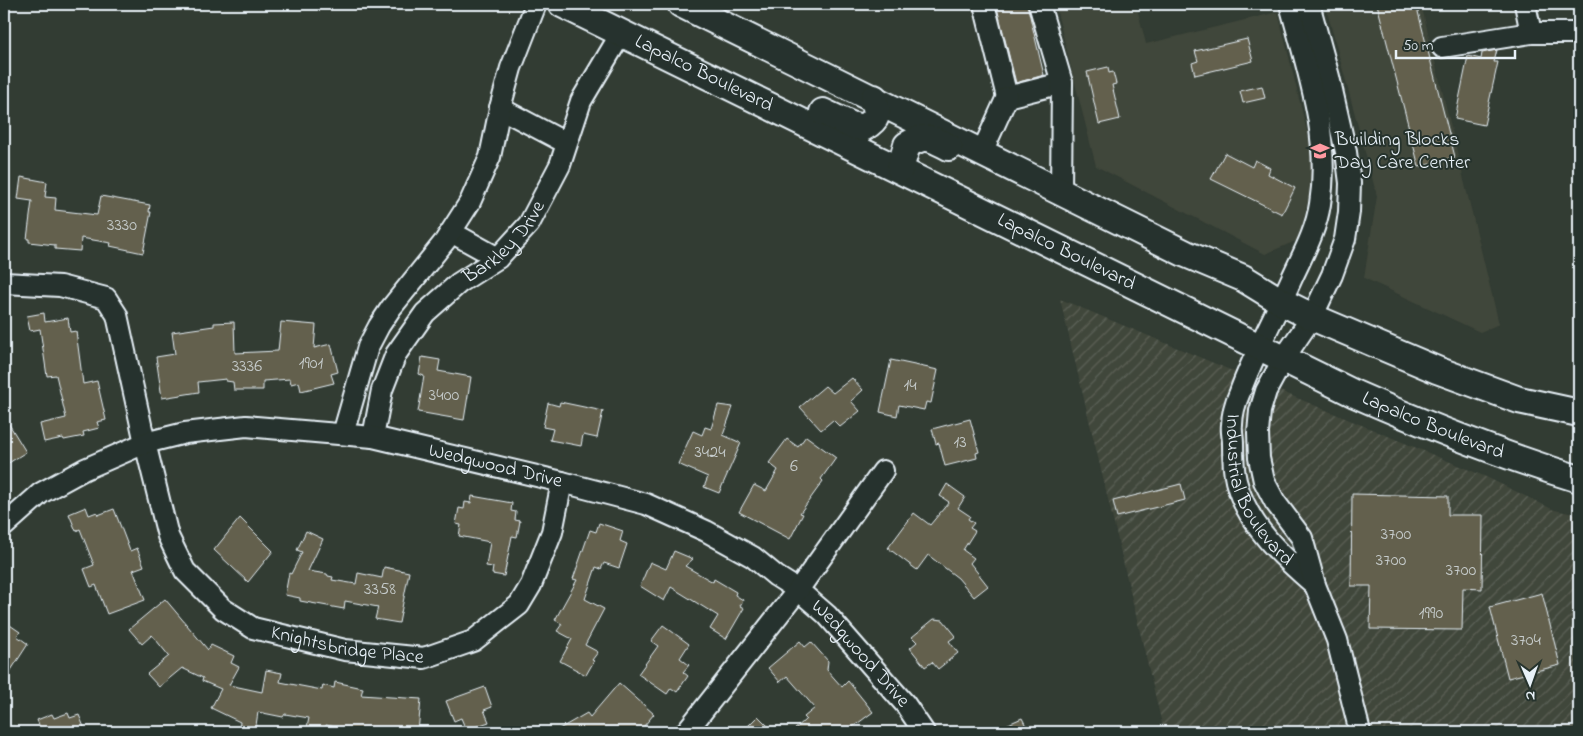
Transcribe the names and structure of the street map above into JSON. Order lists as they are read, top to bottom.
{
  "streets": {
    "main road": ["Lapalco Boulevard"],
    "street": [
      "Barkley Drive",
      "Wedgwood Drive",
      "Industrial Boulevard",
      "Knightsbridge Place"
    ]
  },
  "crossings": [
    ["Lapalco Boulevard", "Barkley Drive"],
    ["Lapalco Boulevard", "Industrial Boulevard"],
    ["Barkley Drive", "Wedgwood Drive"],
    ["Wedgwood Drive", "Knightsbridge Place"]
  ],
  "places": {
    "school or university": ["Building Blocks Day Care Center"]
  },
  "house_numbers": [
    "3330",
    "1901",
    "3336",
    "14",
    "3400",
    "13",
    "3424",
    "6",
    "3700",
    "3700",
    "3700",
    "3358",
    "1990",
    "3704"
  ],
  "scale_bar": "50 m",
  "north": "bottom"
}
